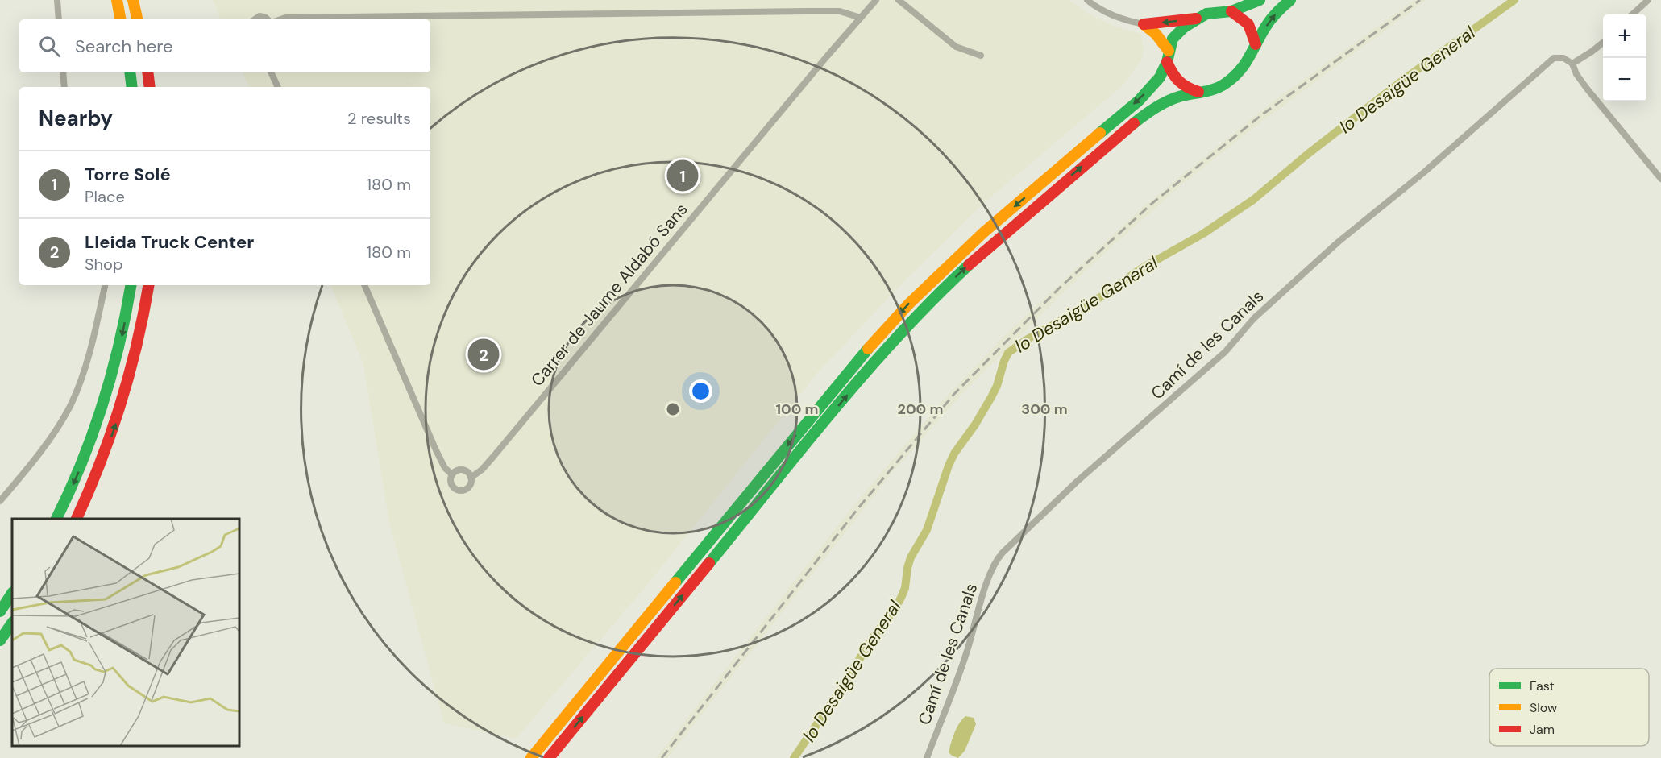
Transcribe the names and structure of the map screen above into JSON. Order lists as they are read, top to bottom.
{
  "streets": {
    "street": ["Carrer de Jaume Aldabó Sans", "Camí de les Canals"]
  },
  "water": ["lo Desaigüe General"],
  "legend": ["Fast", "Slow", "Jam"],
  "page": {
    "map_buttons": ["+", "−"],
    "search": "Search here",
    "heading": ["Nearby", "2 results"],
    "list": [
      {
        "mark": "1",
        "name": "Torre Solé",
        "note": "Place",
        "value": "180 m"
      },
      {
        "mark": "2",
        "name": "Lleida Truck Center",
        "note": "Shop",
        "value": "180 m"
      }
    ],
    "pins": ["1", "2"]
  },
  "rings": ["100 m", "200 m", "300 m"]
}
